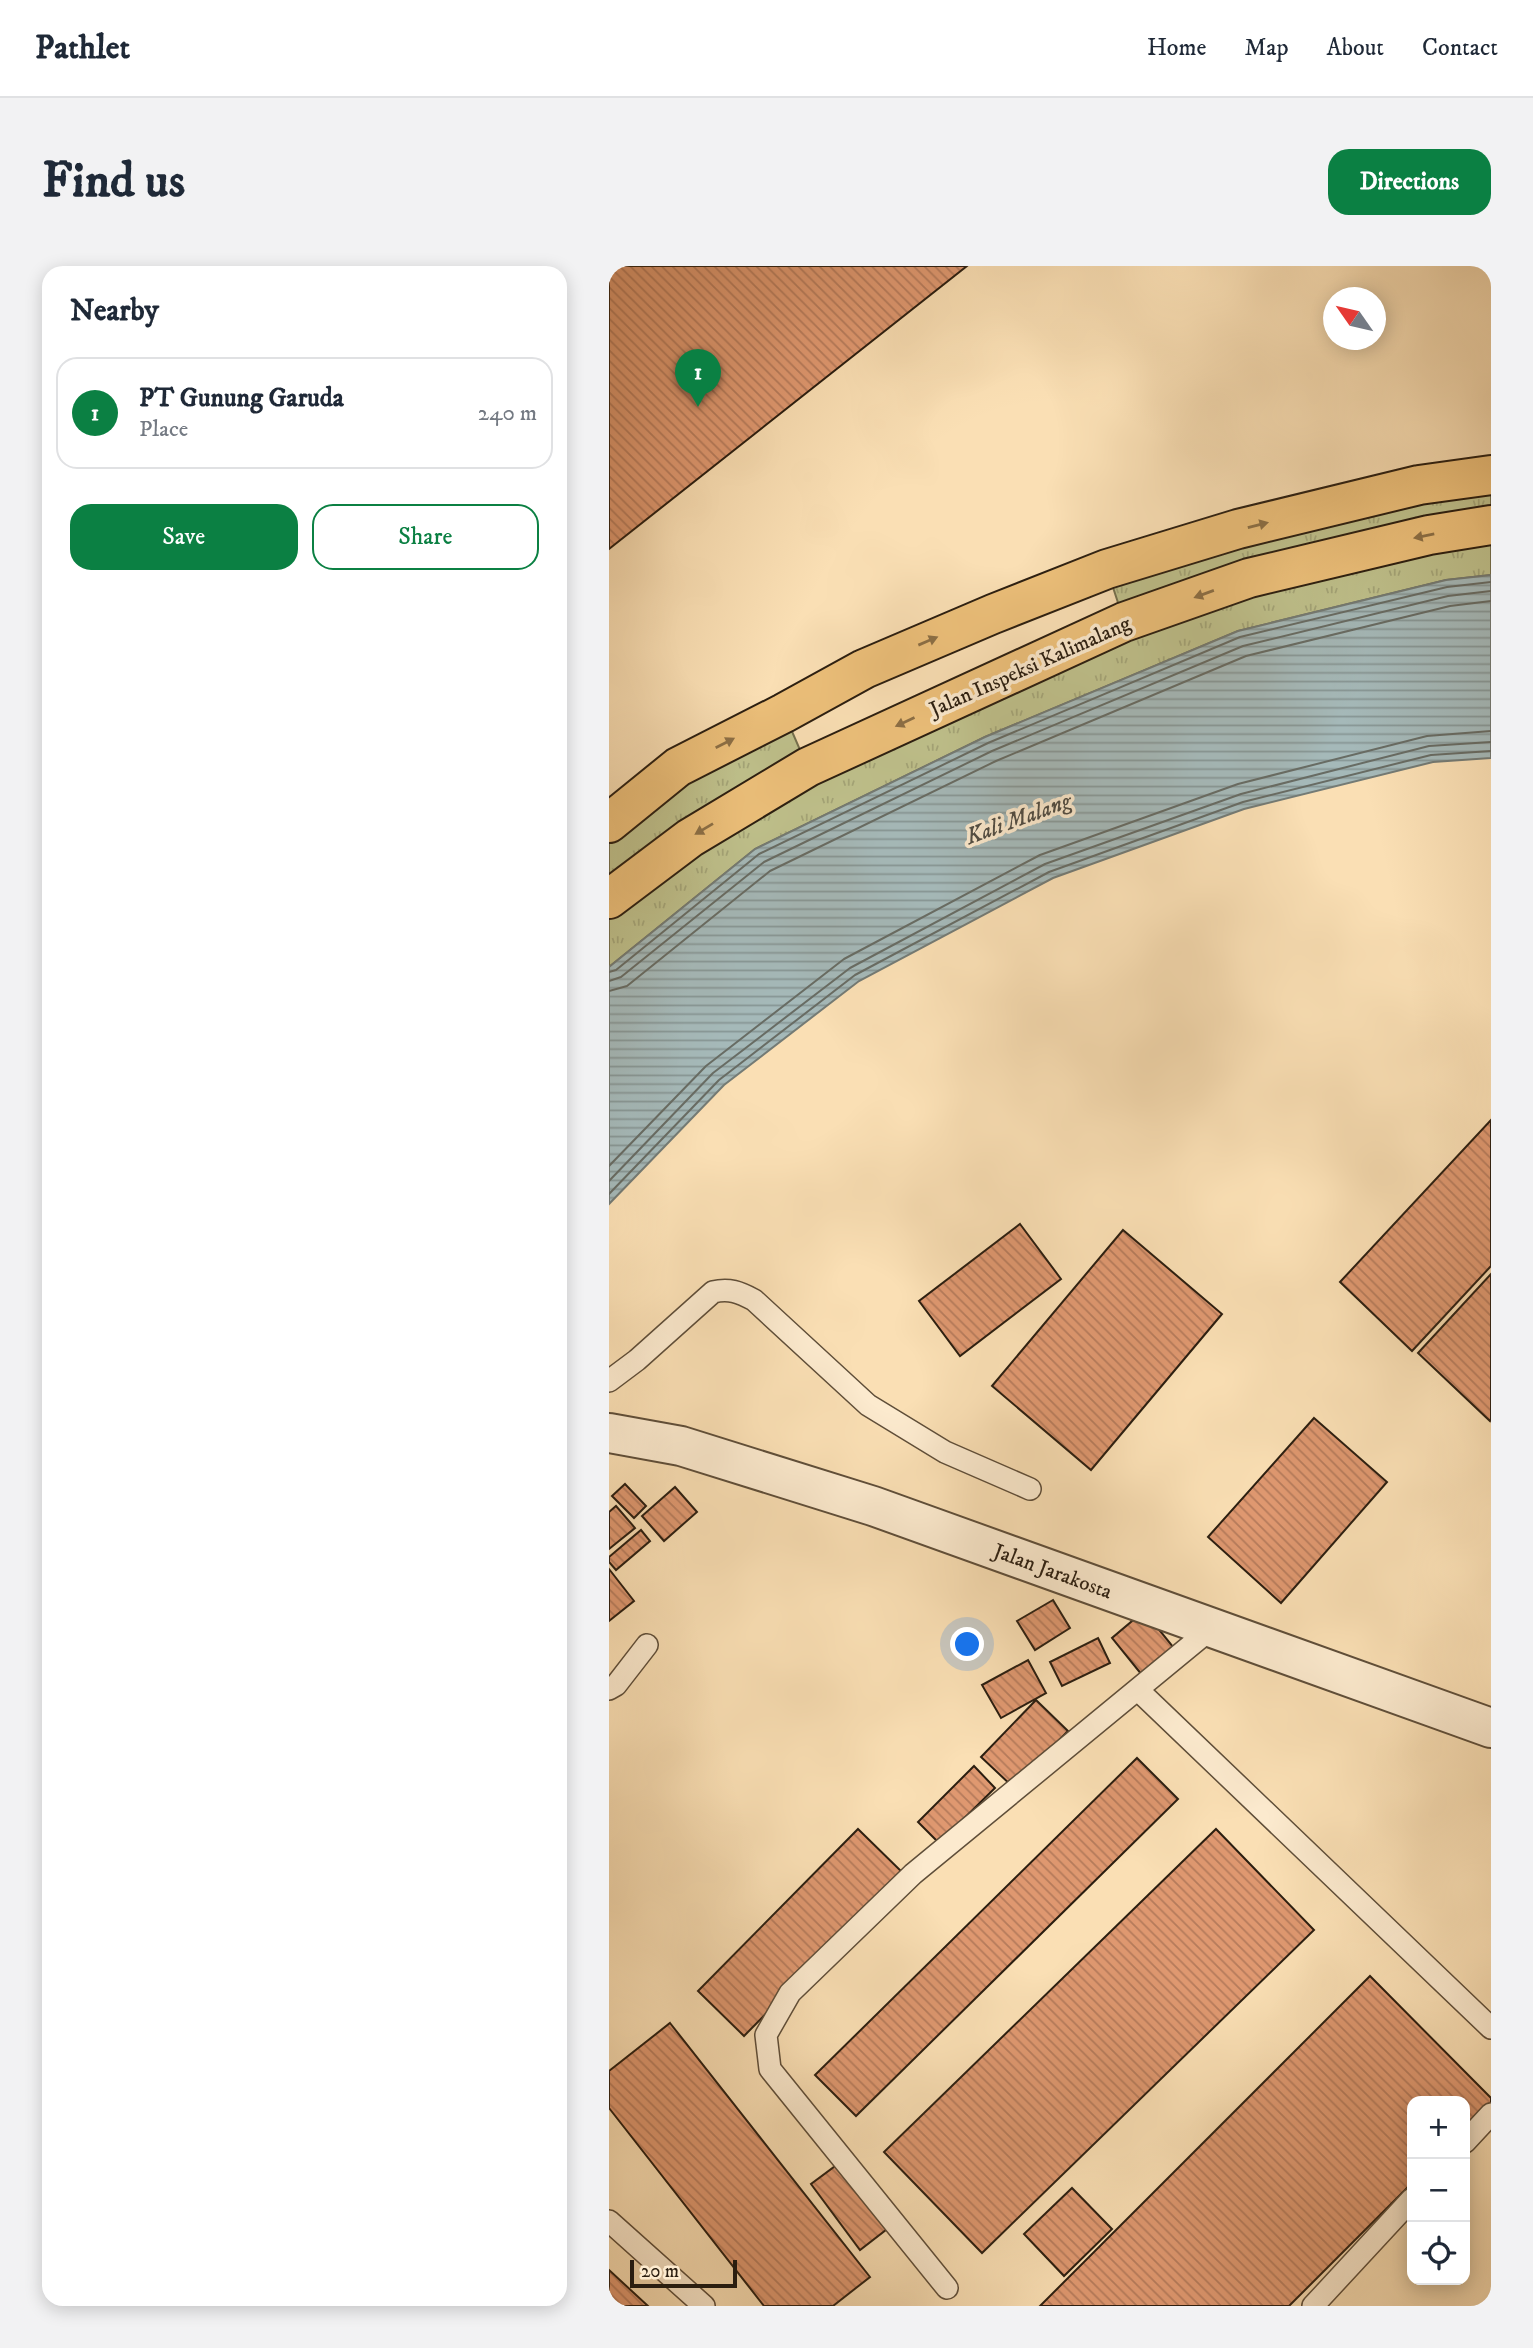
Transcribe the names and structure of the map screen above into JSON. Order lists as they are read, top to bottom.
{
  "streets": {
    "main road": ["Jalan Inspeksi Kalimalang"],
    "street": ["Jalan Jarakosta"]
  },
  "water": ["Kali Malang"],
  "scale_bar": "20 m",
  "north": "top left",
  "page": {
    "header": "Pathlet",
    "nav": [
      "Home",
      "Map",
      "About",
      "Contact"
    ],
    "buttons": [
      "Directions",
      ["Save", "Share"]
    ],
    "title": "Find us",
    "heading": "Nearby",
    "pins": "1",
    "list": [
      {
        "mark": "1",
        "name": "PT Gunung Garuda",
        "note": "Place",
        "value": "240 m"
      }
    ],
    "map_buttons": ["+", "−"],
    "scale": "20 m"
  }
}
